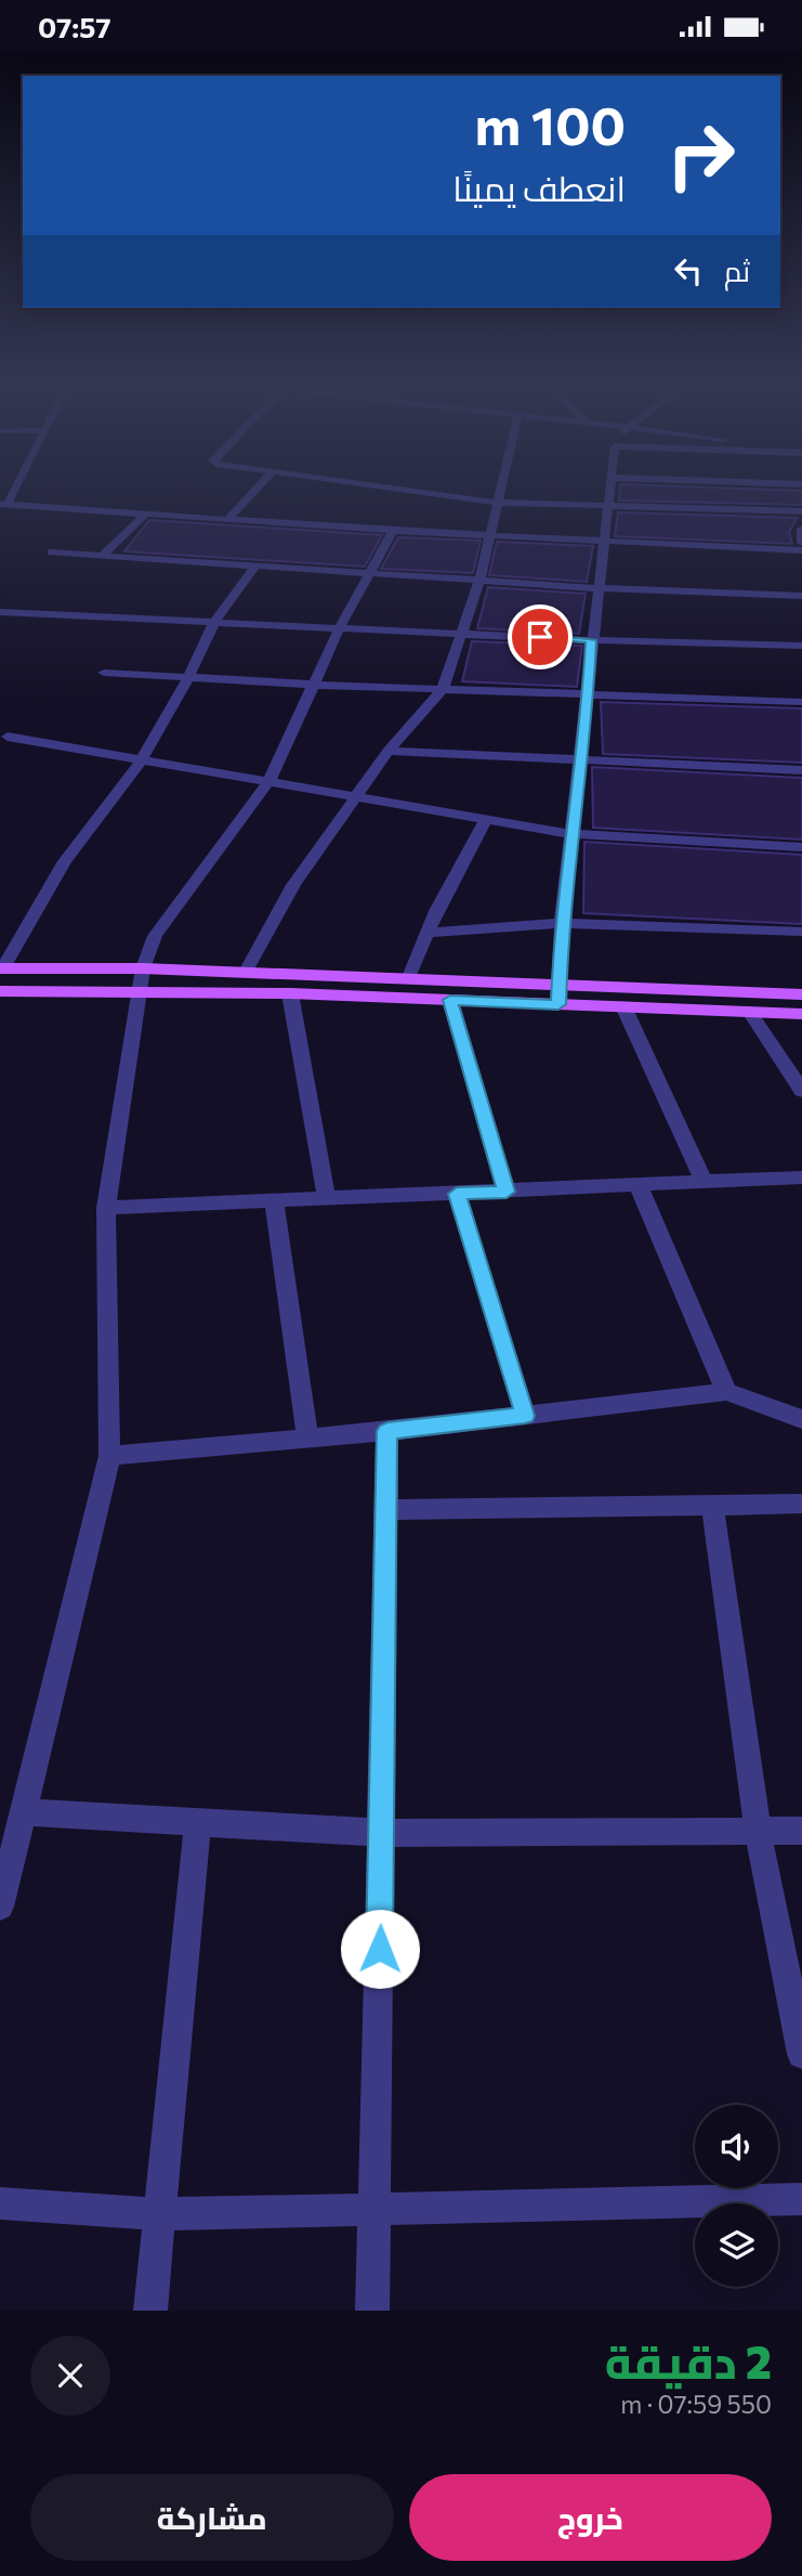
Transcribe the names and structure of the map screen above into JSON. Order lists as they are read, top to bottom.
{
  "page": {
    "status": "07:57",
    "turn": ["100 m", "انعطف يمينًا"],
    "then": "ثم",
    "heading": ["2 دقيقة", "550 m · 07:59"],
    "buttons": ["خروج", "مشاركة"]
  }
}
